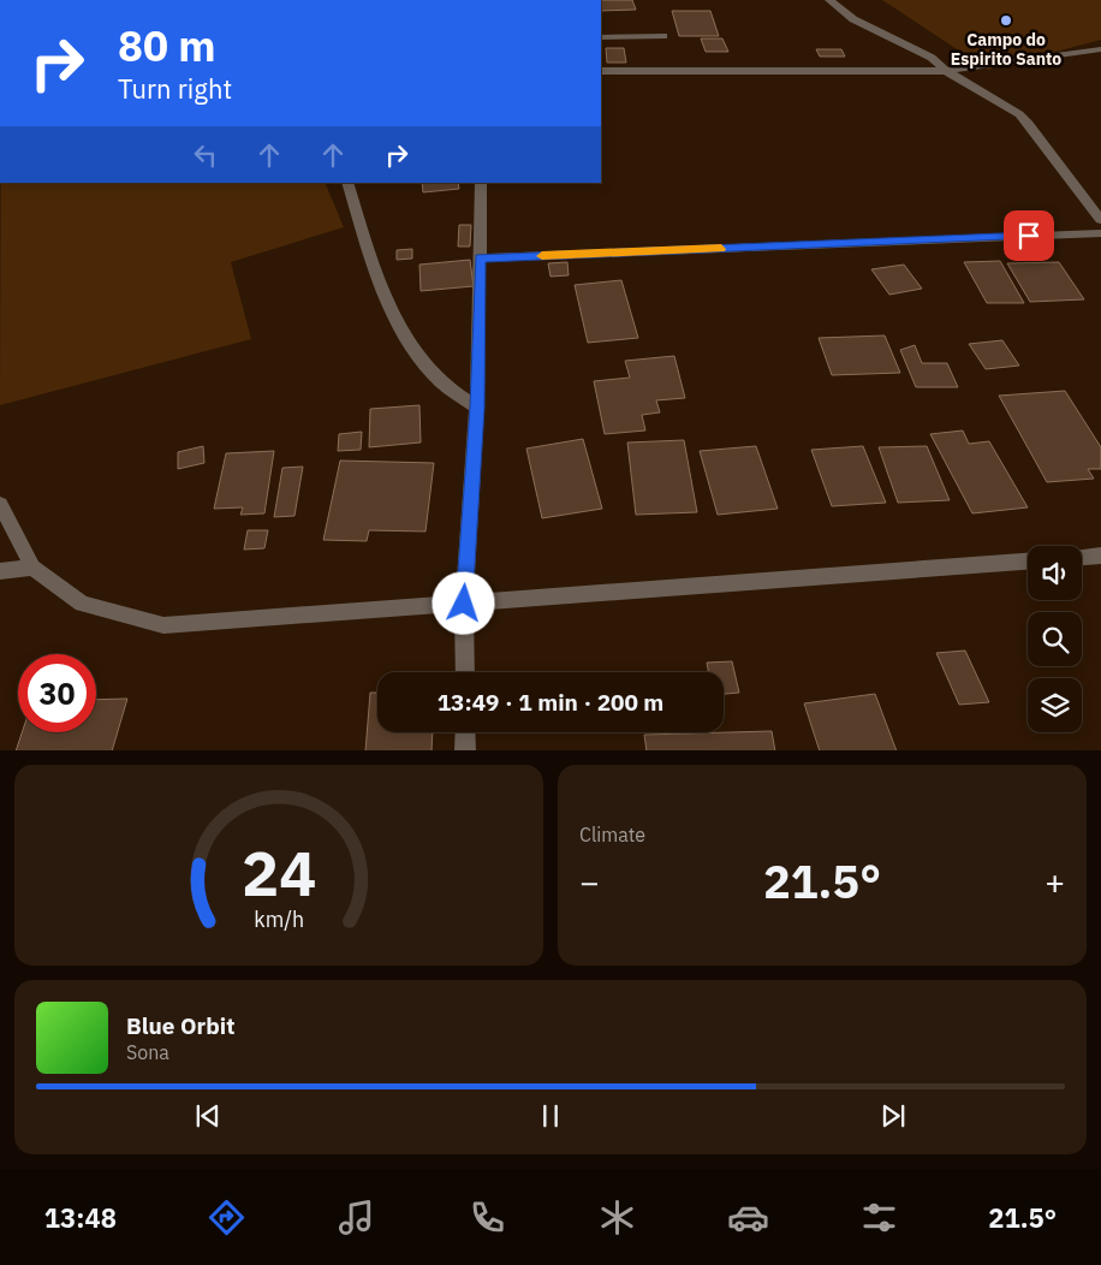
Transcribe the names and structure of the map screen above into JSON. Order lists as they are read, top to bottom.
{
  "places": ["Campo do Espirito Santo"],
  "page": {
    "turn": ["80 m", "Turn right"],
    "limit": "30",
    "trip": "13:49 · 1 min · 200 m",
    "tile": "Climate",
    "heat": ["−", "21.5°", "+"],
    "song": ["Blue Orbit", "Sona"],
    "tabs": ["13:48", "21.5°"],
    "gauge": ["24", "km/h"]
  }
}
